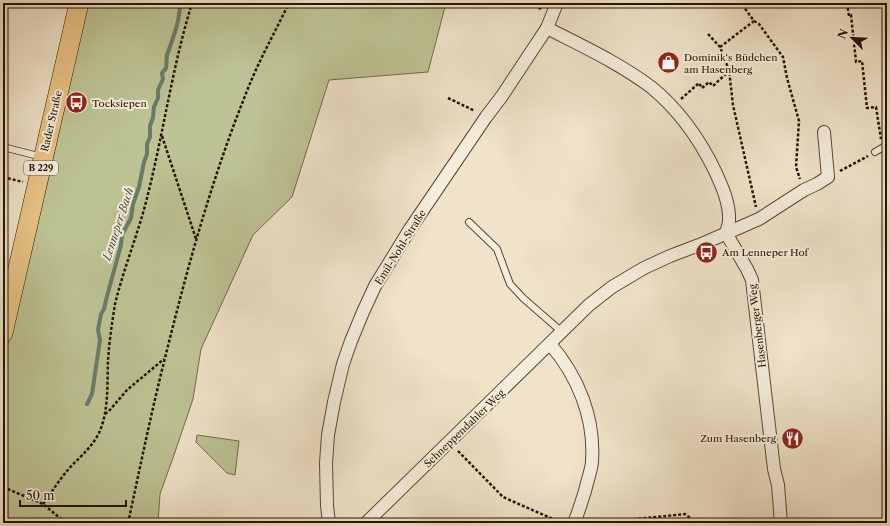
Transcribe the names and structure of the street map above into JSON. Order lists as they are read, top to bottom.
{
  "streets": {
    "main road": ["Rader Straße", "B 229"],
    "street": ["Emil-Nohl-Straße", "Hasenberger Weg", "Schneppendahler Weg"]
  },
  "crossings": [
    ["Hasenberger Weg", "Schneppendahler Weg"]
  ],
  "water": ["Lenneper Bach"],
  "places": {
    "shop": ["Dominik‘s Büdchen am Hasenberg"],
    "bus stop": ["Tocksiepen", "Am Lenneper Hof"],
    "restaurant": ["Zum Hasenberg"]
  },
  "scale_bar": "50 m",
  "north": "top left"
}
